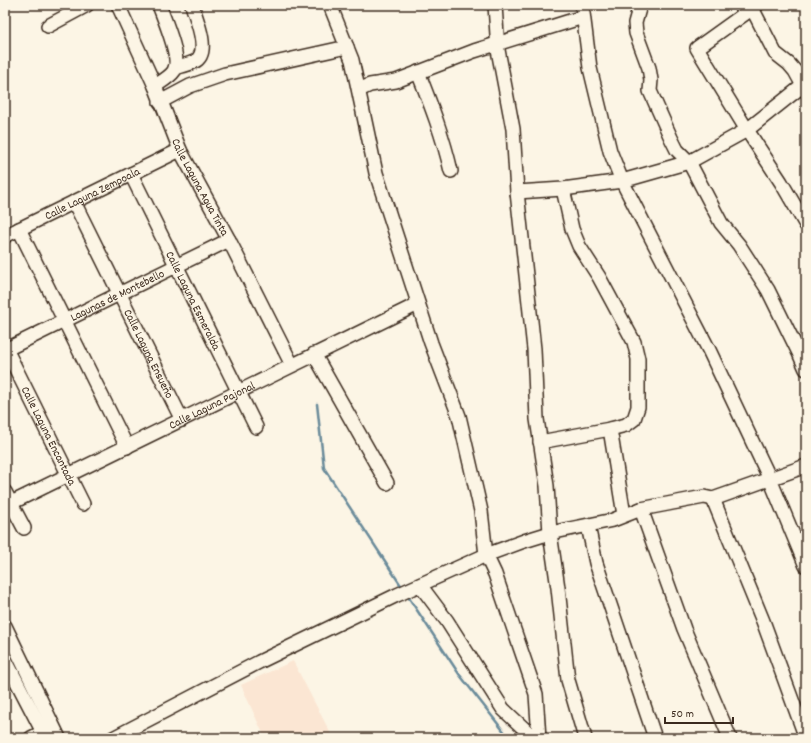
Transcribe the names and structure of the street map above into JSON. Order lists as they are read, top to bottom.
{
  "streets": {
    "street": [
      "Calle Laguna Agua Tinta",
      "Calle Laguna Zempoala",
      "Lagunas de Montebello",
      "Calle Laguna Esmeralda",
      "Calle Laguna Ensueño",
      "Calle Laguna Pajonal",
      "Calle Laguna Encantada"
    ]
  },
  "crossings": [
    ["Calle Laguna Agua Tinta", "Calle Laguna Zempoala"],
    ["Calle Laguna Agua Tinta", "Lagunas de Montebello"],
    ["Calle Laguna Agua Tinta", "Calle Laguna Pajonal"],
    ["Calle Laguna Zempoala", "Calle Laguna Esmeralda"],
    ["Calle Laguna Zempoala", "Calle Laguna Ensueño"],
    ["Lagunas de Montebello", "Calle Laguna Esmeralda"],
    ["Lagunas de Montebello", "Calle Laguna Ensueño"],
    ["Lagunas de Montebello", "Calle Laguna Encantada"],
    ["Calle Laguna Esmeralda", "Calle Laguna Pajonal"],
    ["Calle Laguna Ensueño", "Calle Laguna Pajonal"],
    ["Calle Laguna Pajonal", "Calle Laguna Encantada"]
  ],
  "scale_bar": "50 m"
}
